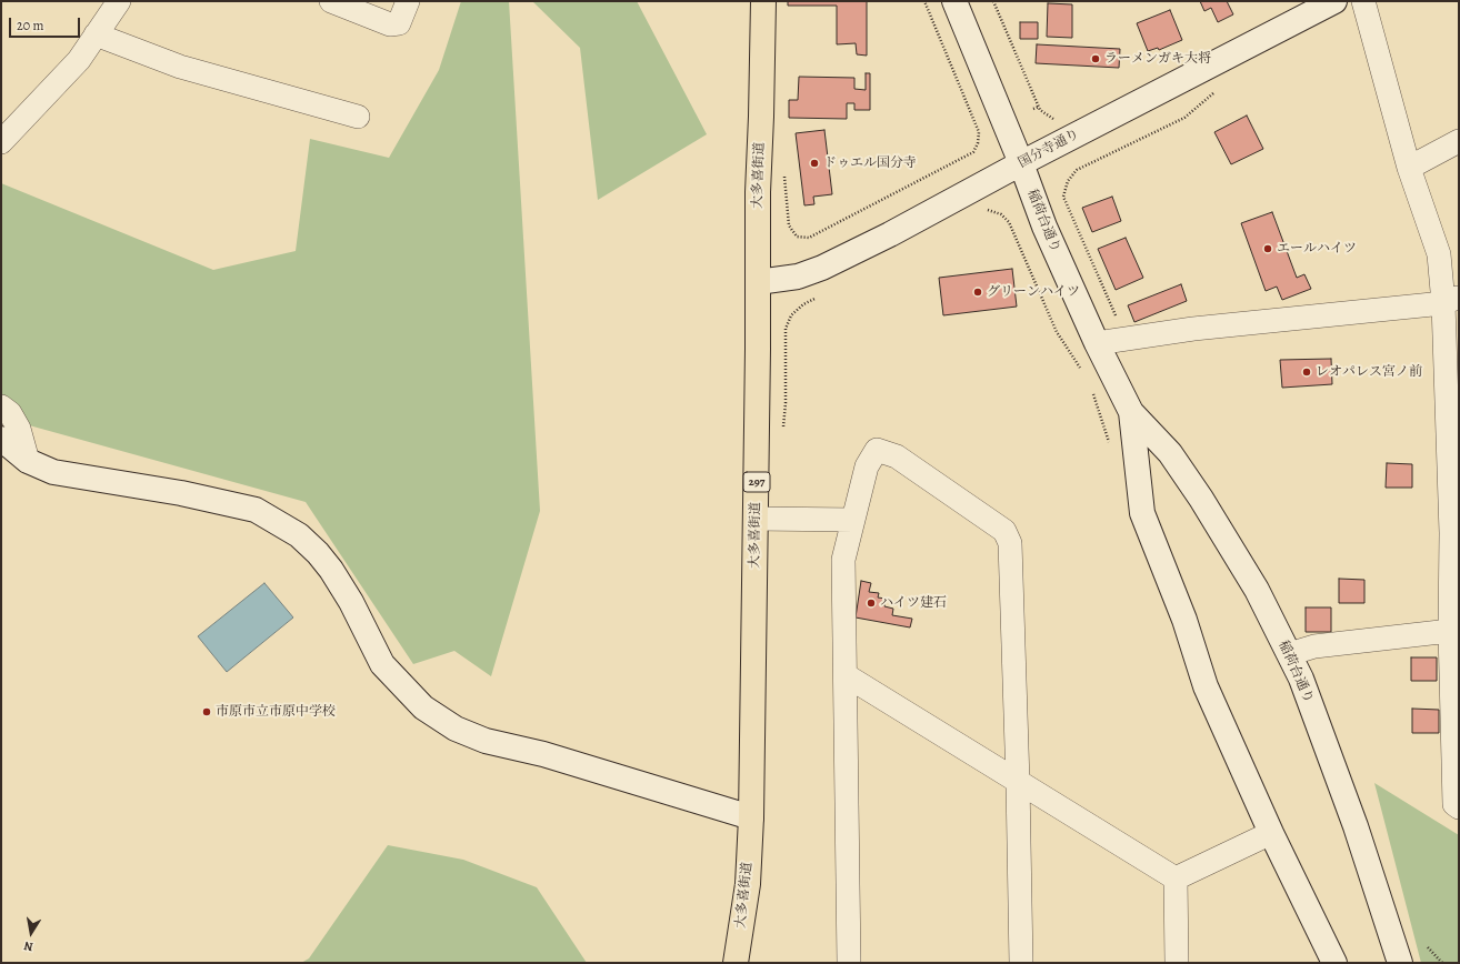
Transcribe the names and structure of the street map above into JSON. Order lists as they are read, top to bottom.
{
  "streets": {
    "highway": ["大多喜街道", "297"],
    "street": ["国分寺通り", "稲荷台通り"]
  },
  "crossings": [
    ["国分寺通り", "大多喜街道"],
    ["国分寺通り", "稲荷台通り"]
  ],
  "places": [
    "ラーメンガキ大将",
    "ドゥエル国分寺",
    "エールハイツ",
    "グリーンハイツ",
    "レオパレス宮ノ前",
    "ハイツ建石",
    "市原市立市原中学校"
  ],
  "scale_bar": "20 m",
  "north": "bottom"
}
